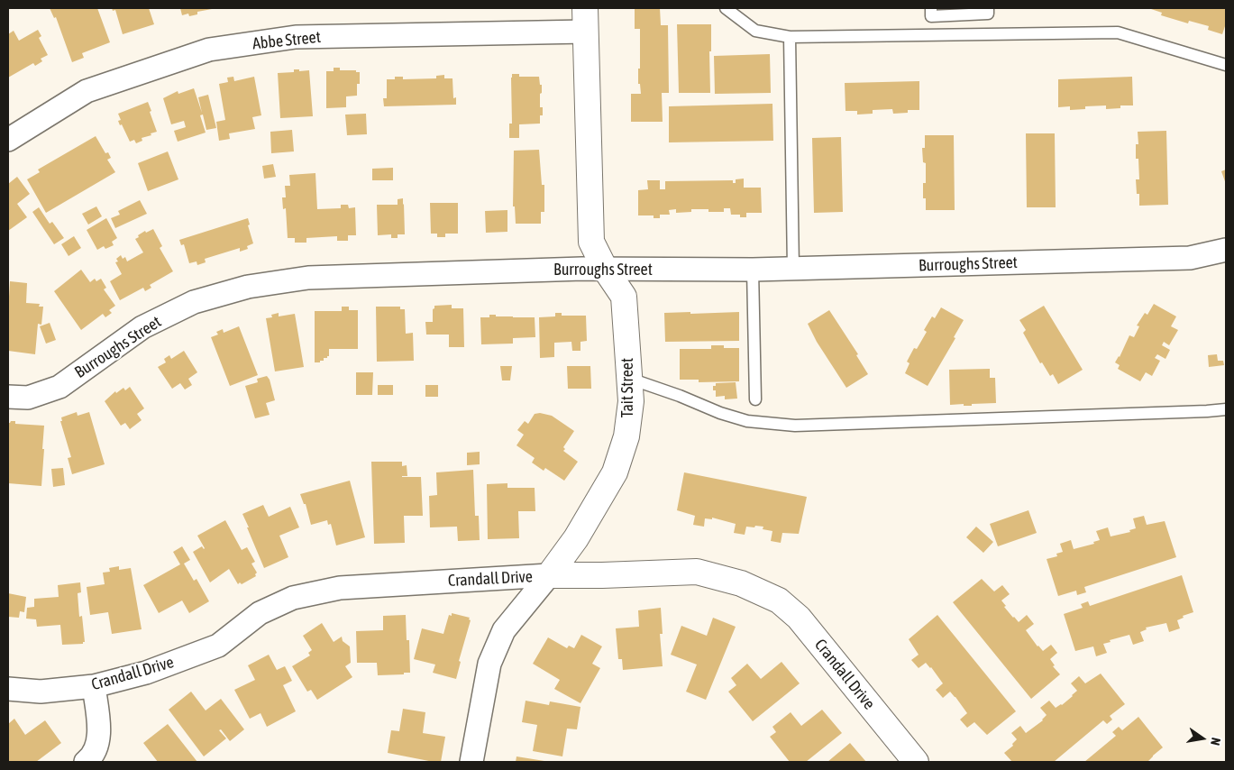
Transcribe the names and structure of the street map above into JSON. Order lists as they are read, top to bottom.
{
  "streets": {
    "street": [
      "Abbe Street",
      "Burroughs Street",
      "Tait Street",
      "Crandall Drive"
    ]
  },
  "crossings": [
    ["Abbe Street", "Tait Street"],
    ["Burroughs Street", "Tait Street"],
    ["Tait Street", "Crandall Drive"]
  ],
  "north": "right"
}
